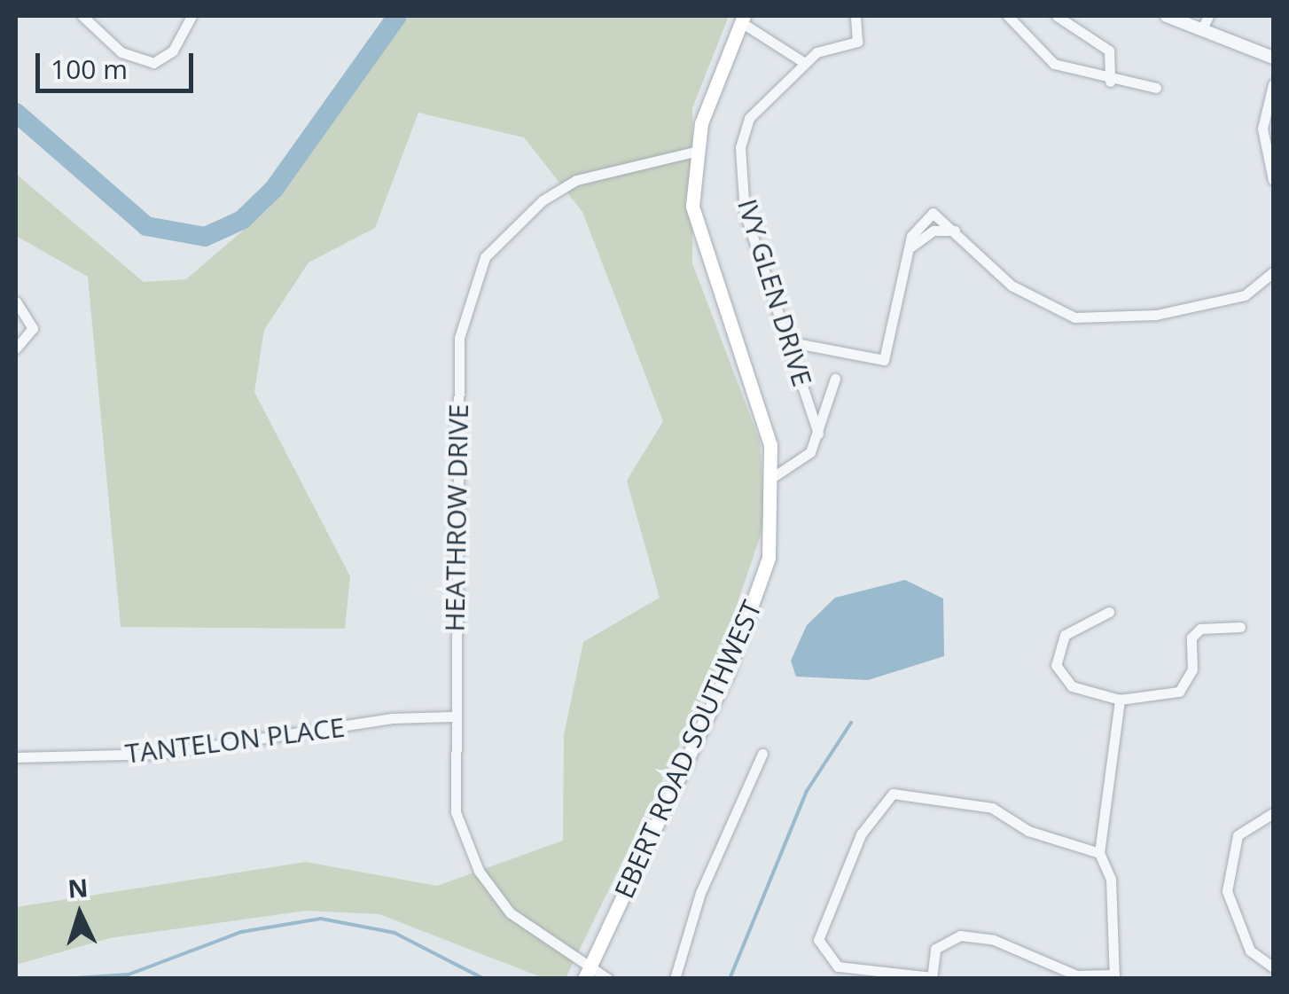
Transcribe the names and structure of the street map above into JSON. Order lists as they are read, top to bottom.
{
  "streets": {
    "main road": ["EBERT ROAD SOUTHWEST"],
    "street": ["IVY GLEN DRIVE", "HEATHROW DRIVE", "TANTELON PLACE"]
  },
  "crossings": [
    ["HEATHROW DRIVE", "TANTELON PLACE"],
    ["HEATHROW DRIVE", "EBERT ROAD SOUTHWEST"]
  ],
  "scale_bar": "100 m",
  "north": "top"
}
